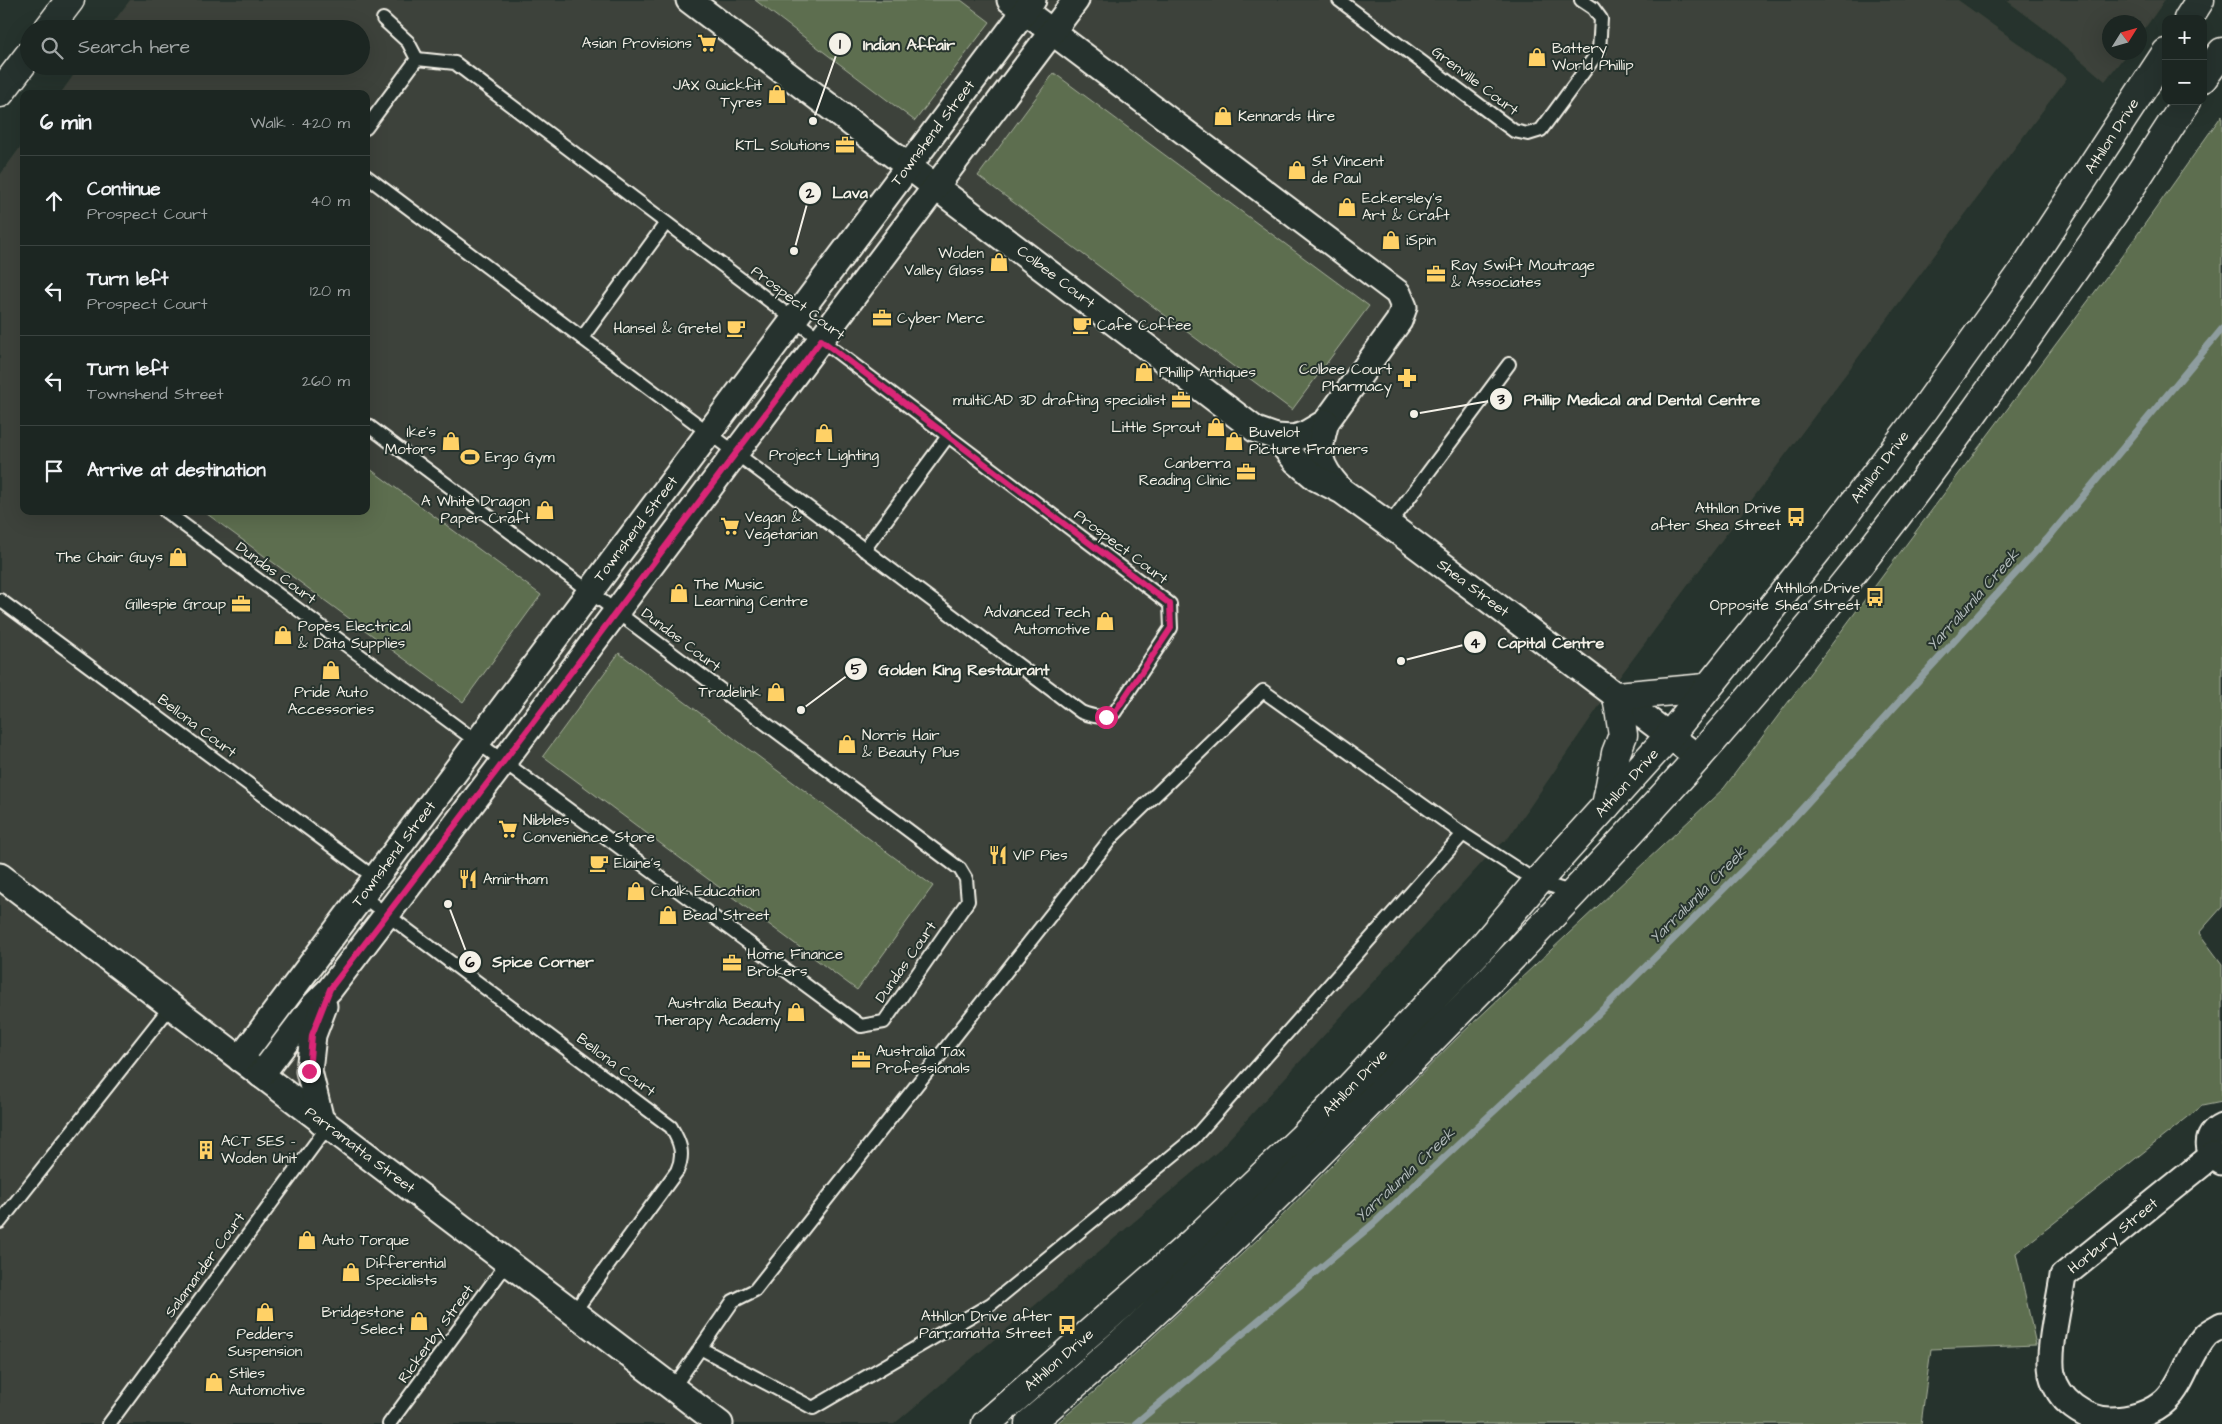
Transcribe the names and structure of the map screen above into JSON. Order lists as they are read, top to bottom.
{
  "streets": {
    "main road": ["Athllon Drive"],
    "street": [
      "Townshend Street",
      "Colbee Court",
      "Shea Street",
      "Parramatta Street",
      "Horbury Street"
    ],
    "lane": [
      "Grenville Court",
      "Prospect Court",
      "Dundas Court",
      "Bellona Court",
      "Salamander Court",
      "Rickerby Street"
    ]
  },
  "crossings": [
    ["Townshend Street", "Colbee Court"],
    ["Townshend Street", "Prospect Court"],
    ["Townshend Street", "Dundas Court"],
    ["Townshend Street", "Bellona Court"],
    ["Townshend Street", "Parramatta Street"],
    ["Townshend Street", "Salamander Court"],
    ["Athllon Drive", "Shea Street"],
    ["Colbee Court", "Shea Street"],
    ["Bellona Court", "Parramatta Street"],
    ["Parramatta Street", "Salamander Court"],
    ["Parramatta Street", "Rickerby Street"]
  ],
  "water": ["Yarralumla Creek"],
  "places": {
    "supermarket": ["Asian Provisions", "Vegan & Vegetarian", "Nibbles Convenience Store"],
    "shop": [
      "Battery World Phillip",
      "JAX Quickfit Tyres",
      "Kennards Hire",
      "St Vincent de Paul",
      "Eckersley’s Art & Craft",
      "iSpin",
      "Woden Valley Glass",
      "Phillip Antiques",
      "Little Sprout",
      "Project Lighting",
      "Ike’s Motors",
      "Buvelot Picture Framers",
      "A White Dragon Paper Craft",
      "The Chair Guys",
      "The Music Learning Centre",
      "Advanced Tech Automotive",
      "Popes Electrical & Data Supplies",
      "Pride Auto Accessories",
      "Tradelink",
      "Norris Hair & Beauty Plus",
      "Chalk Education",
      "Bead Street",
      "Australia Beauty Therapy Academy",
      "Auto Torque",
      "Differential Specialists",
      "Pedders Suspension",
      "Bridgestone Select",
      "Stiles Automotive"
    ],
    "other": [
      "Indian Affair",
      "Lava",
      "Phillip Medical and Dental Centre",
      "Capital Centre",
      "Golden King Restaurant",
      "Spice Corner"
    ],
    "office": [
      "KTL Solutions",
      "Ray Swift Moutrage & Associates",
      "Cyber Merc",
      "multiCAD 3D drafting specialist",
      "Canberra Reading Clinic",
      "Gillespie Group",
      "Home Finance Brokers",
      "Australia Tax Professionals"
    ],
    "cafe": ["Cafe Coffee", "Hansel & Gretel", "Elaine's"],
    "pharmacy": ["Colbee Court Pharmacy"],
    "sports": ["Ergo Gym"],
    "bus stop": ["Athllon Drive after Shea Street", "Athllon Drive Opposite Shea Street", "Athllon Drive after Parramatta Street"],
    "restaurant": ["VIP Pies", "Amirtham"],
    "building": ["ACT SES - Woden Unit"]
  },
  "north": "top right",
  "page": {
    "map_buttons": ["+", "−"],
    "search": "Search here",
    "heading": ["6 min", "Walk · 420 m"],
    "list": [
      ["Continue", "Prospect Court", "40 m"],
      ["Turn left", "Prospect Court", "120 m"],
      ["Turn left", "Townshend Street", "260 m"],
      "Arrive at destination"
    ]
  }
}
